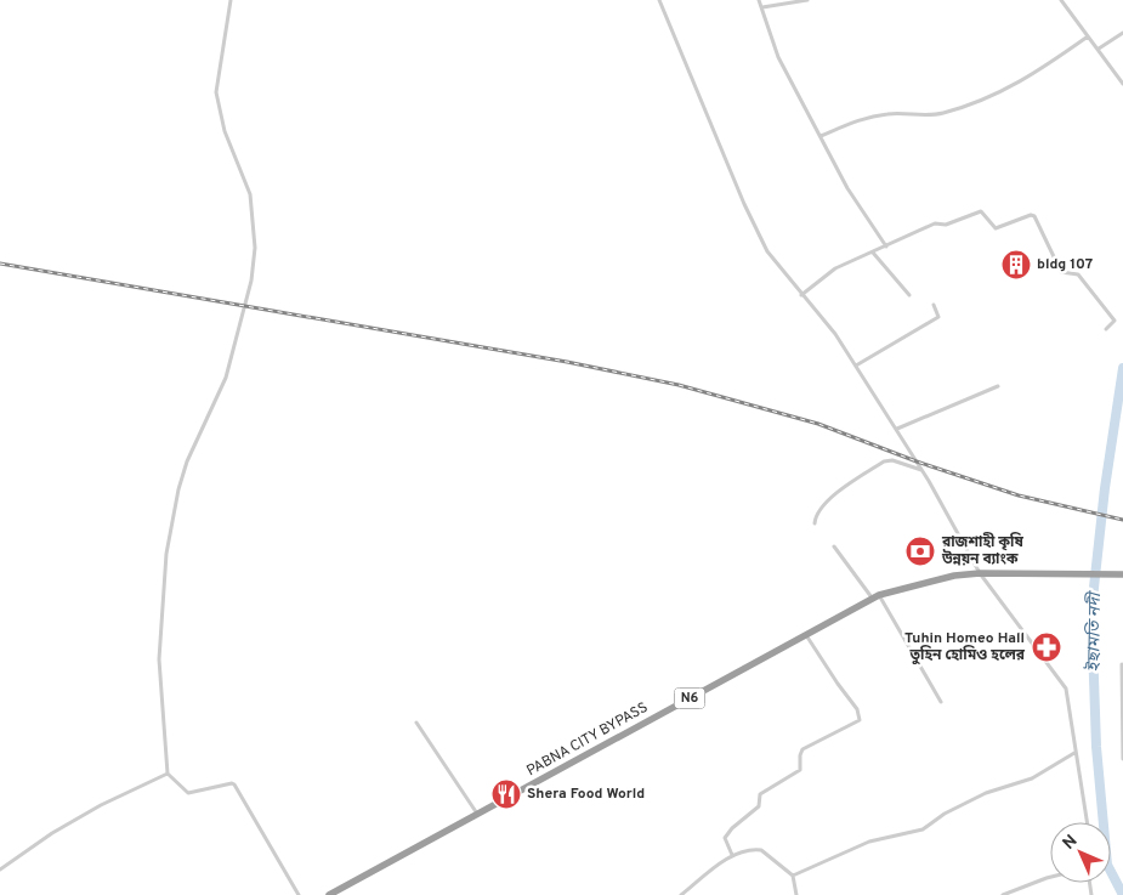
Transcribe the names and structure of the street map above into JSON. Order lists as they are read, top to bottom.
{
  "streets": {
    "highway": ["N6", "PABNA CITY BYPASS"]
  },
  "water": ["ইছামতি নদী"],
  "places": {
    "building": ["bldg 107"],
    "bank": ["রাজশাহী কৃষি উন্নয়ন ব্যাংক"],
    "pharmacy": ["Tuhin Homeo Hall তুহিন হোমিও হলের"],
    "restaurant": ["Shera Food World"]
  },
  "north": "top left"
}
